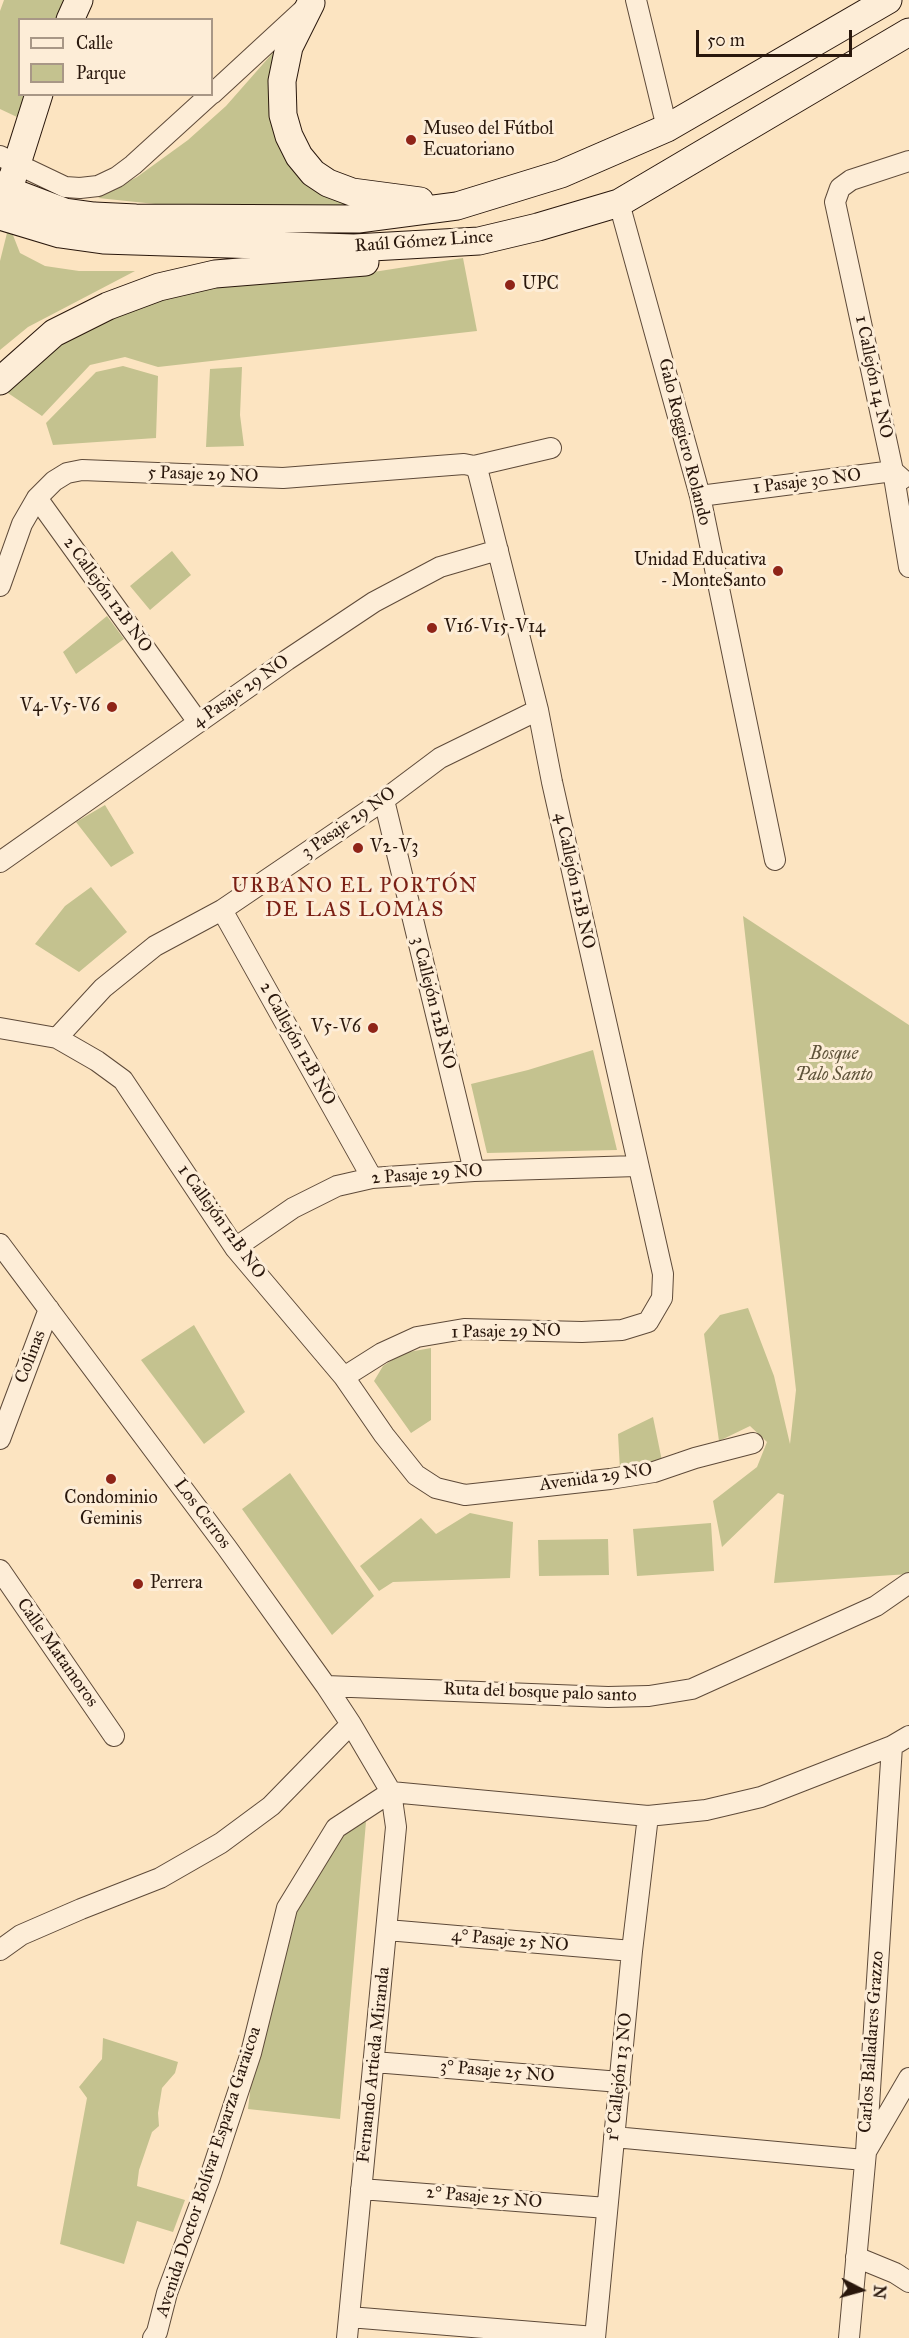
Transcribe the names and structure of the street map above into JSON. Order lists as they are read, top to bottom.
{
  "streets": {
    "main road": ["Raúl Gómez Lince"],
    "street": [
      "1 Callejón 14 NO",
      "Galo Roggiero Rolando",
      "5 Pasaje 29 NO",
      "1 Pasaje 30 NO",
      "2 Callejón 12B NO",
      "4 Pasaje 29 NO",
      "3 Pasaje 29 NO",
      "4 Callejón 12B NO",
      "3 Callejón 12B NO",
      "2 Pasaje 29 NO",
      "1 Callejón 12B NO",
      "1 Pasaje 29 NO",
      "Colinas",
      "Avenida 29 NO",
      "Los Cerros",
      "Calle Matamoros",
      "Ruta del bosque palo santo",
      "4° Pasaje 25 NO",
      "Carlos Balladares Grazzo",
      "Fernando Artieda Miranda",
      "3° Pasaje 25 NO",
      "1° Callejón 13 NO",
      "Avenida Doctor Bolívar Esparza Garaicoa",
      "2° Pasaje 25 NO"
    ]
  },
  "crossings": [
    ["Raúl Gómez Lince", "Galo Roggiero Rolando"],
    ["1 Callejón 14 NO", "1 Pasaje 30 NO"],
    ["Galo Roggiero Rolando", "1 Pasaje 30 NO"],
    ["5 Pasaje 29 NO", "2 Callejón 12B NO"],
    ["5 Pasaje 29 NO", "4 Callejón 12B NO"],
    ["2 Callejón 12B NO", "4 Pasaje 29 NO"],
    ["2 Callejón 12B NO", "3 Pasaje 29 NO"],
    ["2 Callejón 12B NO", "2 Pasaje 29 NO"],
    ["4 Pasaje 29 NO", "4 Callejón 12B NO"],
    ["3 Pasaje 29 NO", "4 Callejón 12B NO"],
    ["3 Pasaje 29 NO", "3 Callejón 12B NO"],
    ["3 Pasaje 29 NO", "1 Callejón 12B NO"],
    ["4 Callejón 12B NO", "2 Pasaje 29 NO"],
    ["4 Callejón 12B NO", "1 Pasaje 29 NO"],
    ["3 Callejón 12B NO", "2 Pasaje 29 NO"],
    ["2 Pasaje 29 NO", "1 Callejón 12B NO"],
    ["1 Callejón 12B NO", "1 Pasaje 29 NO"],
    ["1 Callejón 12B NO", "Avenida 29 NO"],
    ["Colinas", "Los Cerros"],
    ["Los Cerros", "Ruta del bosque palo santo"],
    ["Los Cerros", "Fernando Artieda Miranda"],
    ["Los Cerros", "Avenida Doctor Bolívar Esparza Garaicoa"],
    ["4° Pasaje 25 NO", "Fernando Artieda Miranda"],
    ["4° Pasaje 25 NO", "1° Callejón 13 NO"],
    ["Fernando Artieda Miranda", "3° Pasaje 25 NO"],
    ["Fernando Artieda Miranda", "Avenida Doctor Bolívar Esparza Garaicoa"],
    ["Fernando Artieda Miranda", "2° Pasaje 25 NO"],
    ["3° Pasaje 25 NO", "1° Callejón 13 NO"],
    ["1° Callejón 13 NO", "2° Pasaje 25 NO"]
  ],
  "districts": ["URBANO EL PORTÓN DE LAS LOMAS"],
  "parks": ["Bosque Palo Santo"],
  "places": [
    "Museo del Fútbol Ecuatoriano",
    "UPC",
    "Unidad Educativa - MonteSanto",
    "V16-V15-V14",
    "V4-V5-V6",
    "V2-V3",
    "V5-V6",
    "Condominio Geminis",
    "Perrera"
  ],
  "legend": ["Calle", "Parque"],
  "scale_bar": "50 m",
  "north": "right"
}
